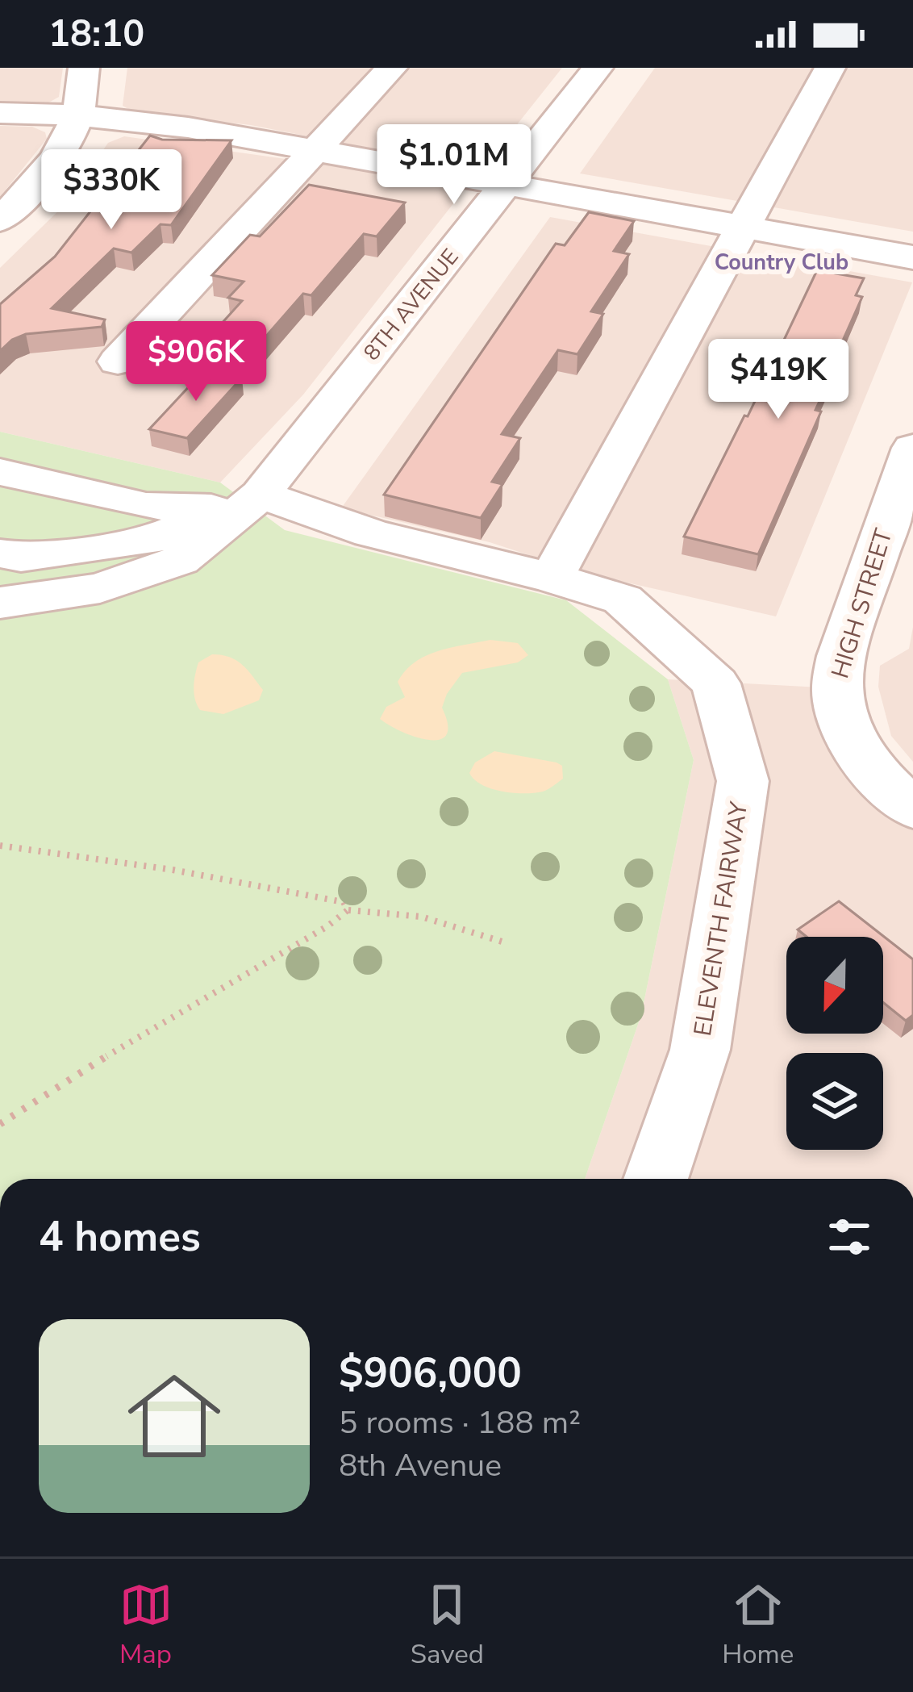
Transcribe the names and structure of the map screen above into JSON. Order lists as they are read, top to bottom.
{
  "streets": {
    "street": ["8TH AVENUE", "HIGH STREET", "ELEVENTH FAIRWAY"]
  },
  "crossings": [
    ["8TH AVENUE", "ELEVENTH FAIRWAY"]
  ],
  "districts": ["Country Club"],
  "north": "bottom",
  "page": {
    "status": "18:10",
    "price": [
      "$1.01M",
      "$330K",
      "$906K",
      "$419K"
    ],
    "heading": "4 homes",
    "list": [
      {
        "name": "$906,000",
        "note": "5 rooms · 188 m² · 8th Avenue"
      }
    ],
    "tabs": ["Map", "Saved", "Home"]
  }
}
